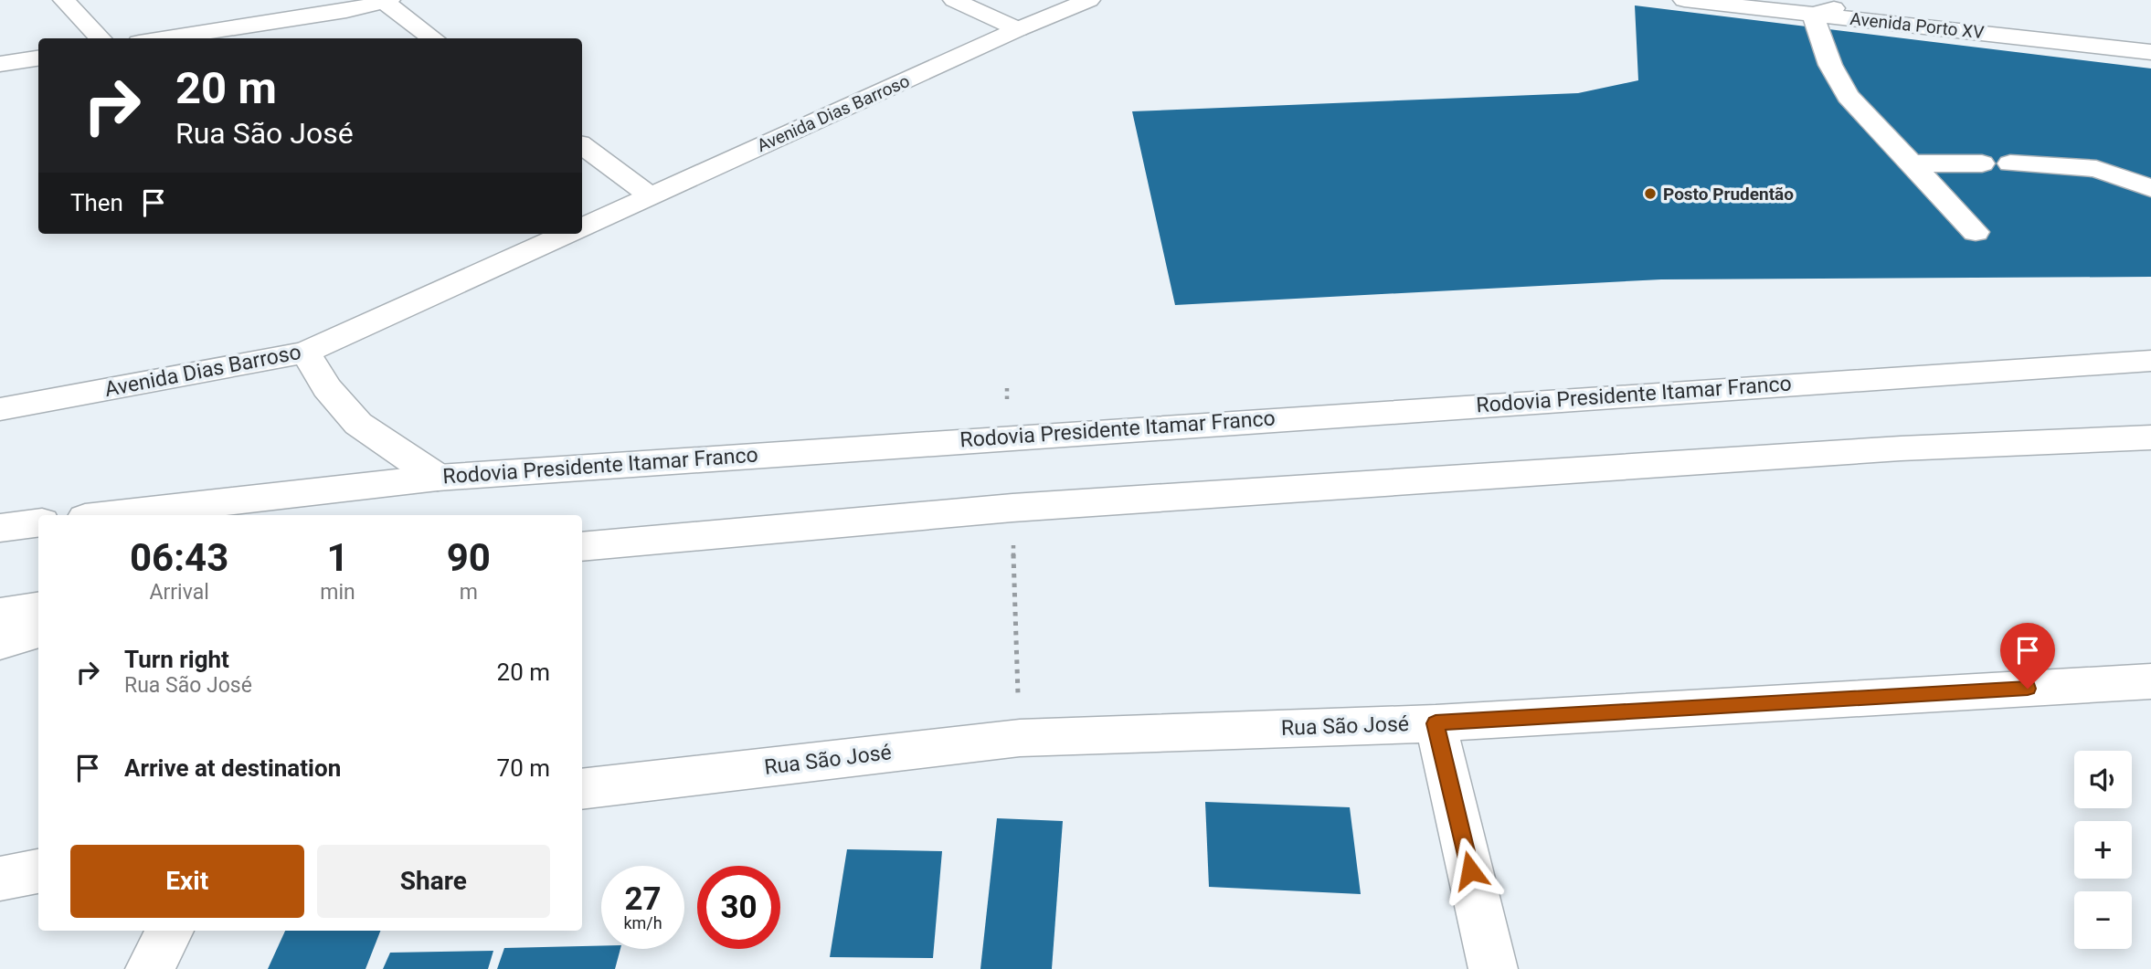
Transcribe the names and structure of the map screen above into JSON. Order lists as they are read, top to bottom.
{
  "streets": {
    "main road": [
      "Avenida Porto XV",
      "Avenida Dias Barroso",
      "Rodovia Presidente Itamar Franco",
      "Rua São José"
    ]
  },
  "places": ["Posto Prudentão"],
  "page": {
    "turn": ["20 m", "Rua São José"],
    "then": "Then",
    "eta": [
      "06:43",
      "Arrival",
      "1",
      "min",
      "90",
      "m"
    ],
    "list": [
      {
        "name": "Turn right",
        "note": "Rua São José",
        "value": "20 m"
      },
      {
        "name": "Arrive at destination",
        "value": "70 m"
      }
    ],
    "map_buttons": ["+", "−"],
    "buttons": ["Exit", "Share"],
    "speed": "27 km/h",
    "limit": "30"
  }
}
